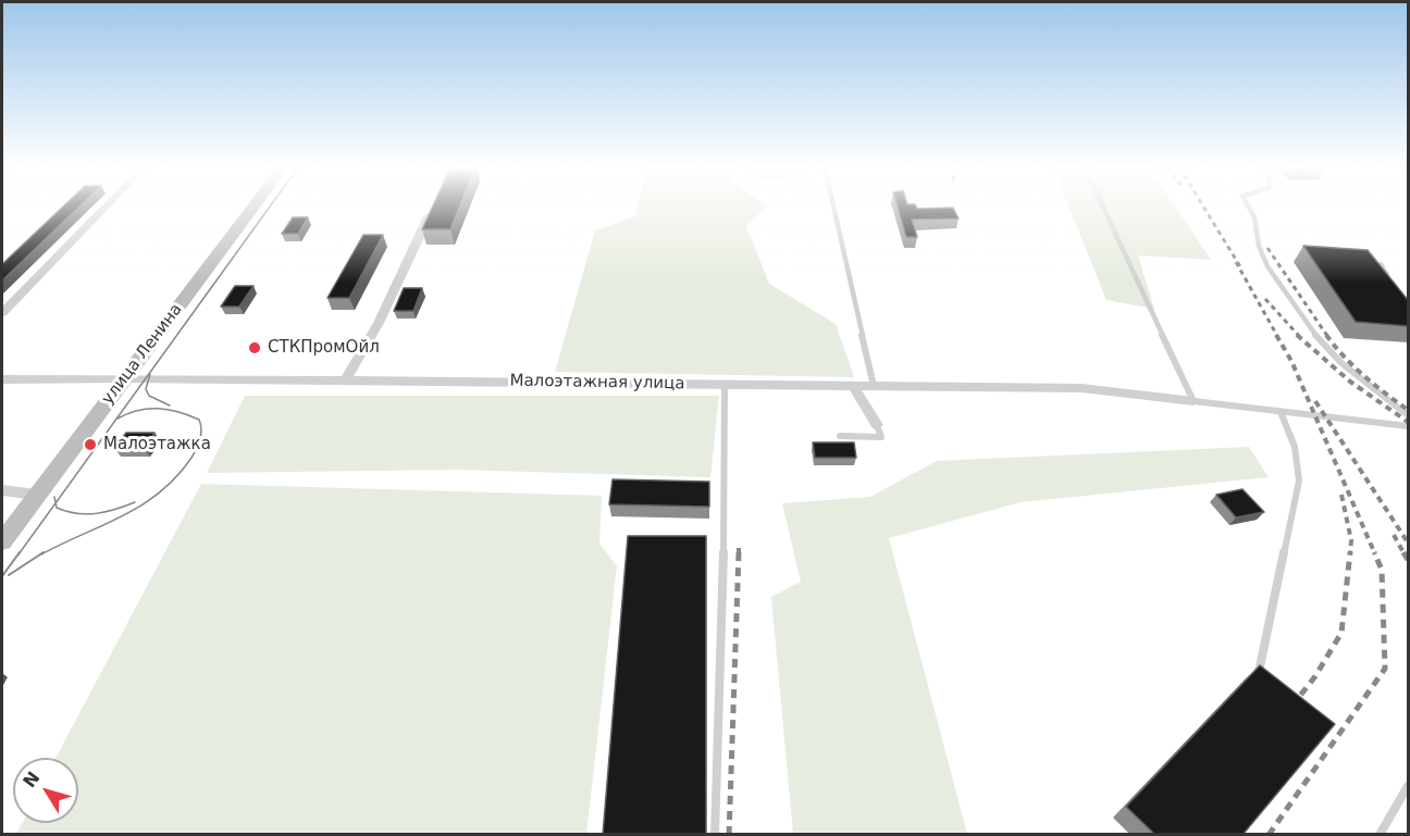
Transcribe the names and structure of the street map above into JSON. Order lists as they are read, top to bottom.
{
  "streets": {
    "main road": ["улица Ленина"],
    "street": ["Малоэтажная улица"]
  },
  "crossings": [
    ["улица Ленина", "Малоэтажная улица"]
  ],
  "places": ["СТКПромОйл", "Малоэтажка"],
  "north": "top left"
}
